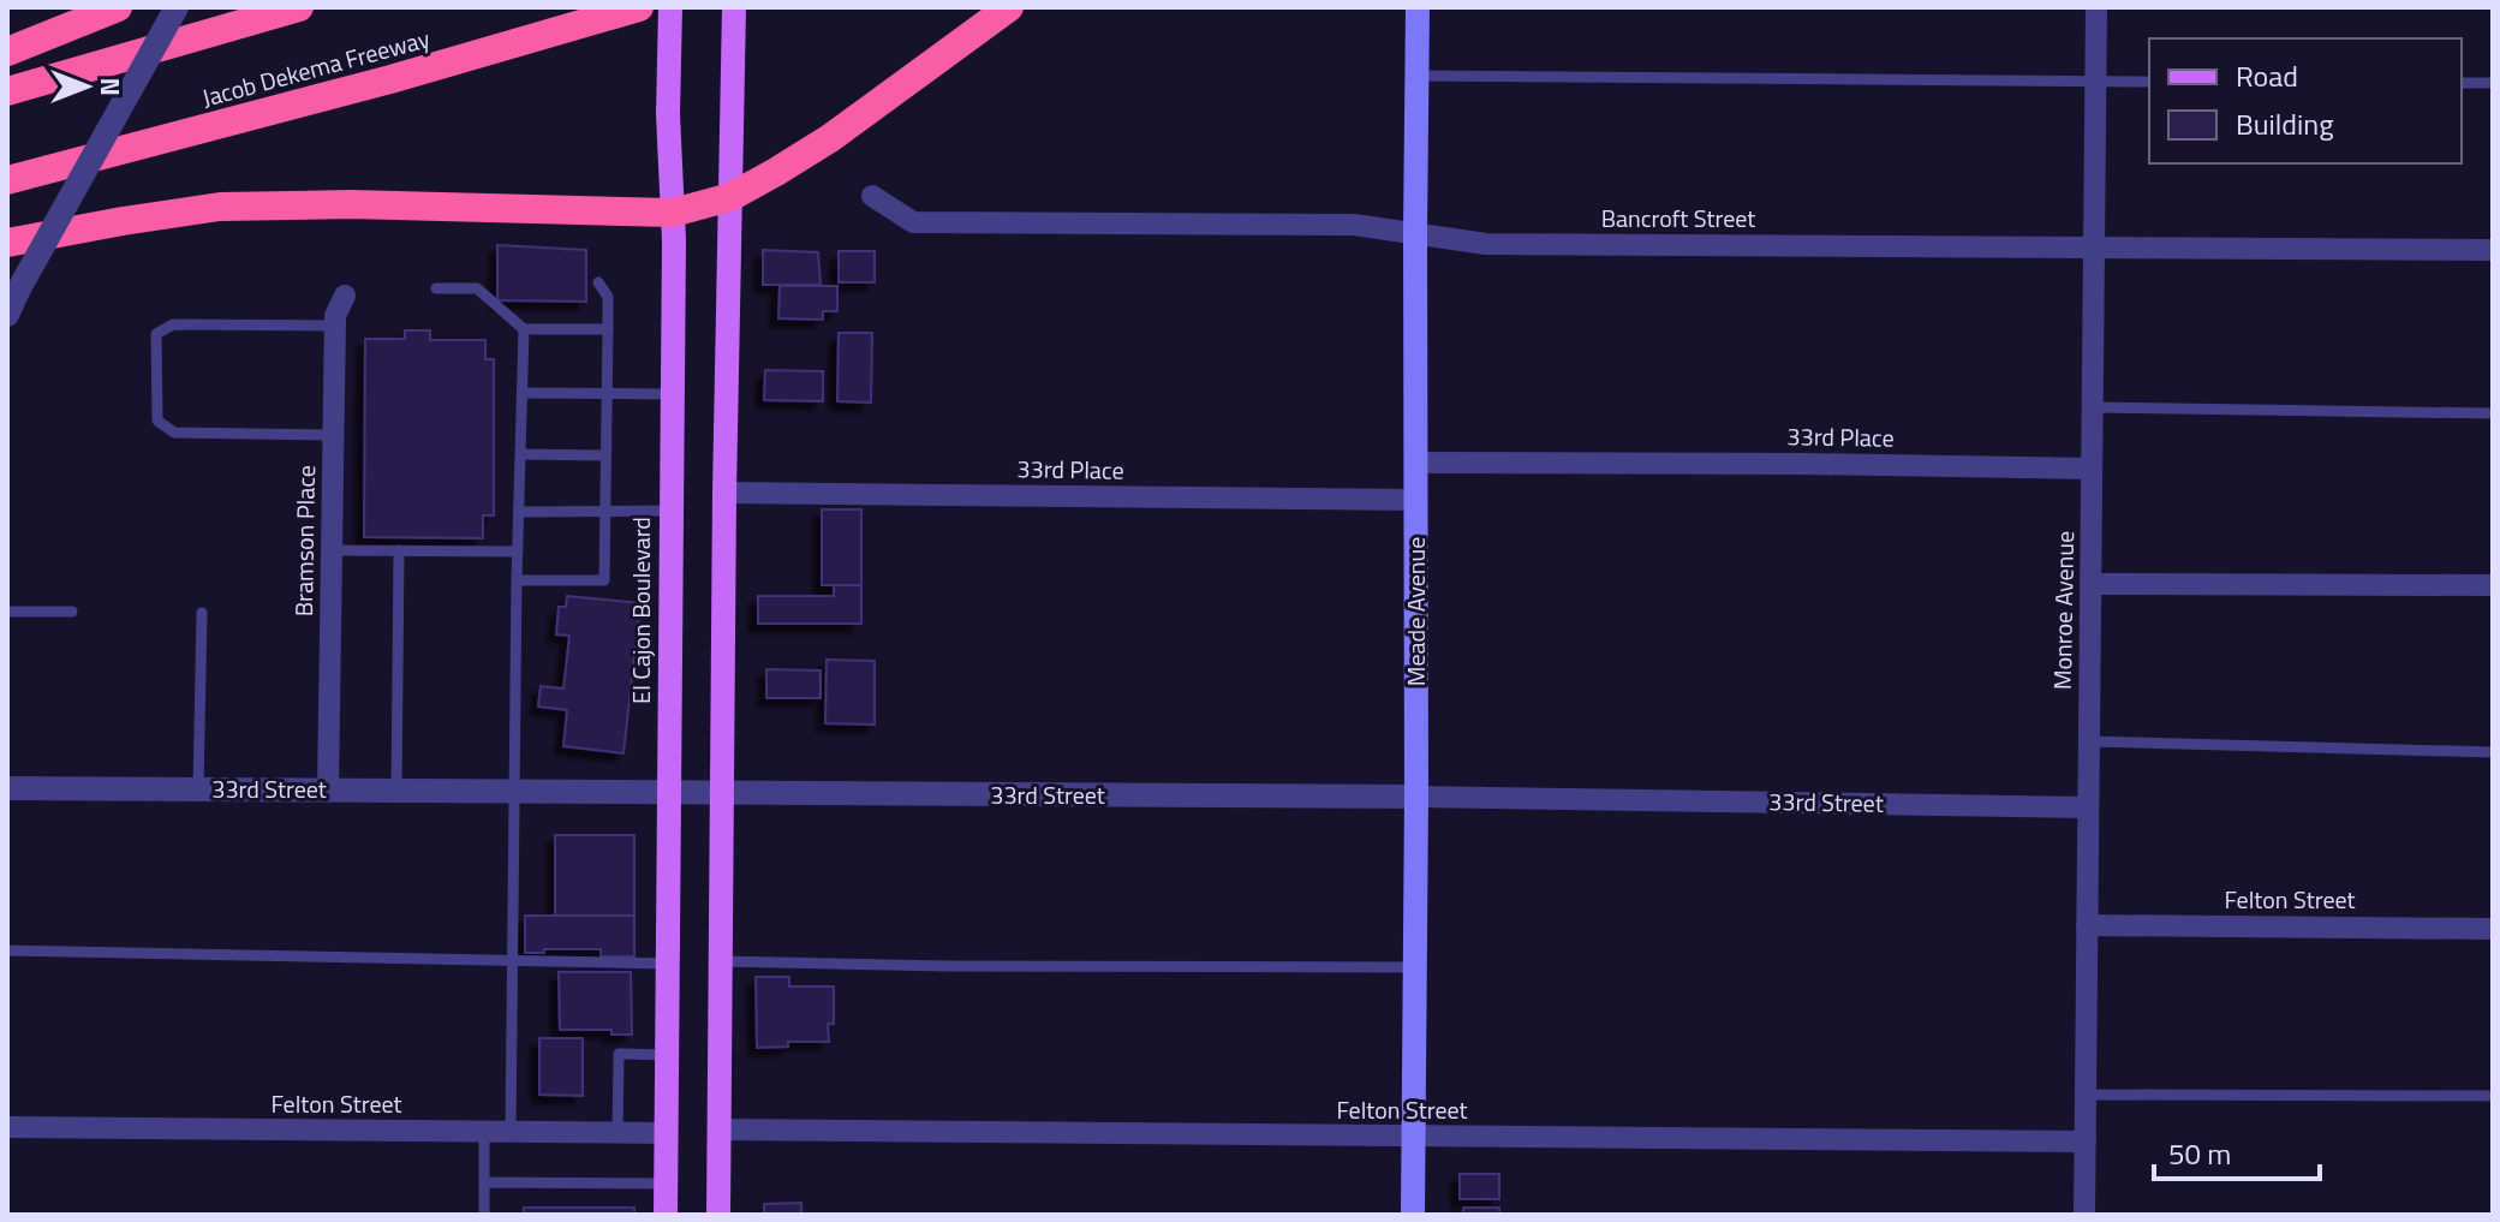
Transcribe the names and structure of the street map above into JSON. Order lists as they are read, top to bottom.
{
  "streets": {
    "highway": ["Jacob Dekema Freeway"],
    "main road": ["El Cajon Boulevard", "Meade Avenue"],
    "street": [
      "Bancroft Street",
      "33rd Place",
      "Bramson Place",
      "Monroe Avenue",
      "33rd Street",
      "Felton Street"
    ]
  },
  "crossings": [
    ["Bancroft Street", "Monroe Avenue"],
    ["Bancroft Street", "Meade Avenue"],
    ["33rd Place", "Monroe Avenue"],
    ["33rd Place", "Meade Avenue"],
    ["Bramson Place", "33rd Street"],
    ["El Cajon Boulevard", "33rd Street"],
    ["El Cajon Boulevard", "Felton Street"],
    ["Monroe Avenue", "33rd Street"],
    ["Monroe Avenue", "Felton Street"],
    ["Meade Avenue", "33rd Street"],
    ["Meade Avenue", "Felton Street"]
  ],
  "legend": ["Road", "Building"],
  "scale_bar": "50 m",
  "north": "right"
}
